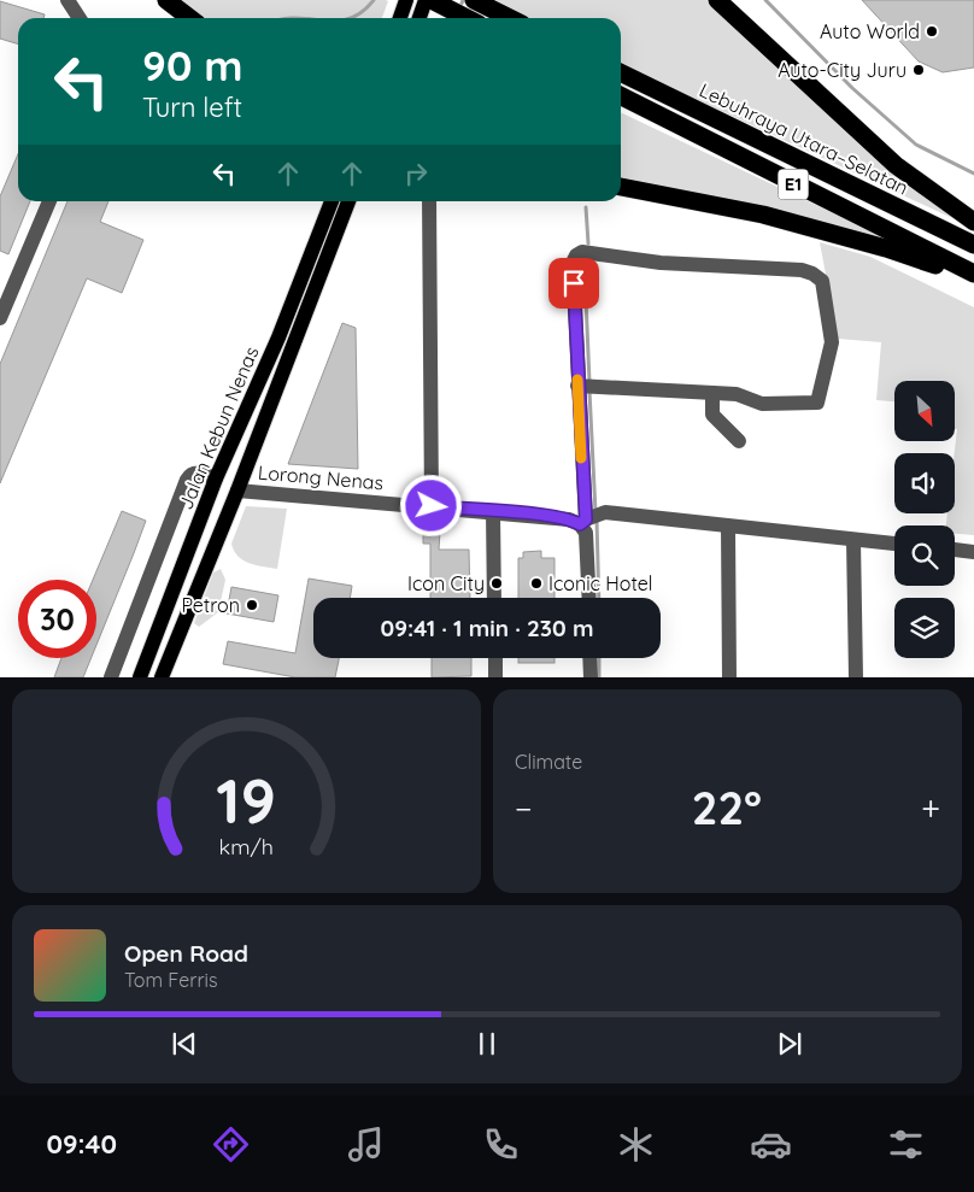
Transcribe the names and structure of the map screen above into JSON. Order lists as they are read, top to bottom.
{
  "streets": {
    "highway": ["Lebuhraya Utara–Selatan", "E1"],
    "main road": ["Jalan Kebun Nenas"],
    "street": ["Lorong Nenas"]
  },
  "crossings": [
    ["Jalan Kebun Nenas", "Lorong Nenas"]
  ],
  "places": [
    "Auto World",
    "Auto-City Juru",
    "Icon City",
    "Iconic Hotel",
    "Petron"
  ],
  "north": "bottom right",
  "page": {
    "turn": ["90 m", "Turn left"],
    "limit": "30",
    "trip": "09:41 · 1 min · 230 m",
    "tile": "Climate",
    "heat": ["−", "22°", "+"],
    "song": ["Open Road", "Tom Ferris"],
    "tabs": "09:40",
    "gauge": ["19", "km/h"]
  }
}
